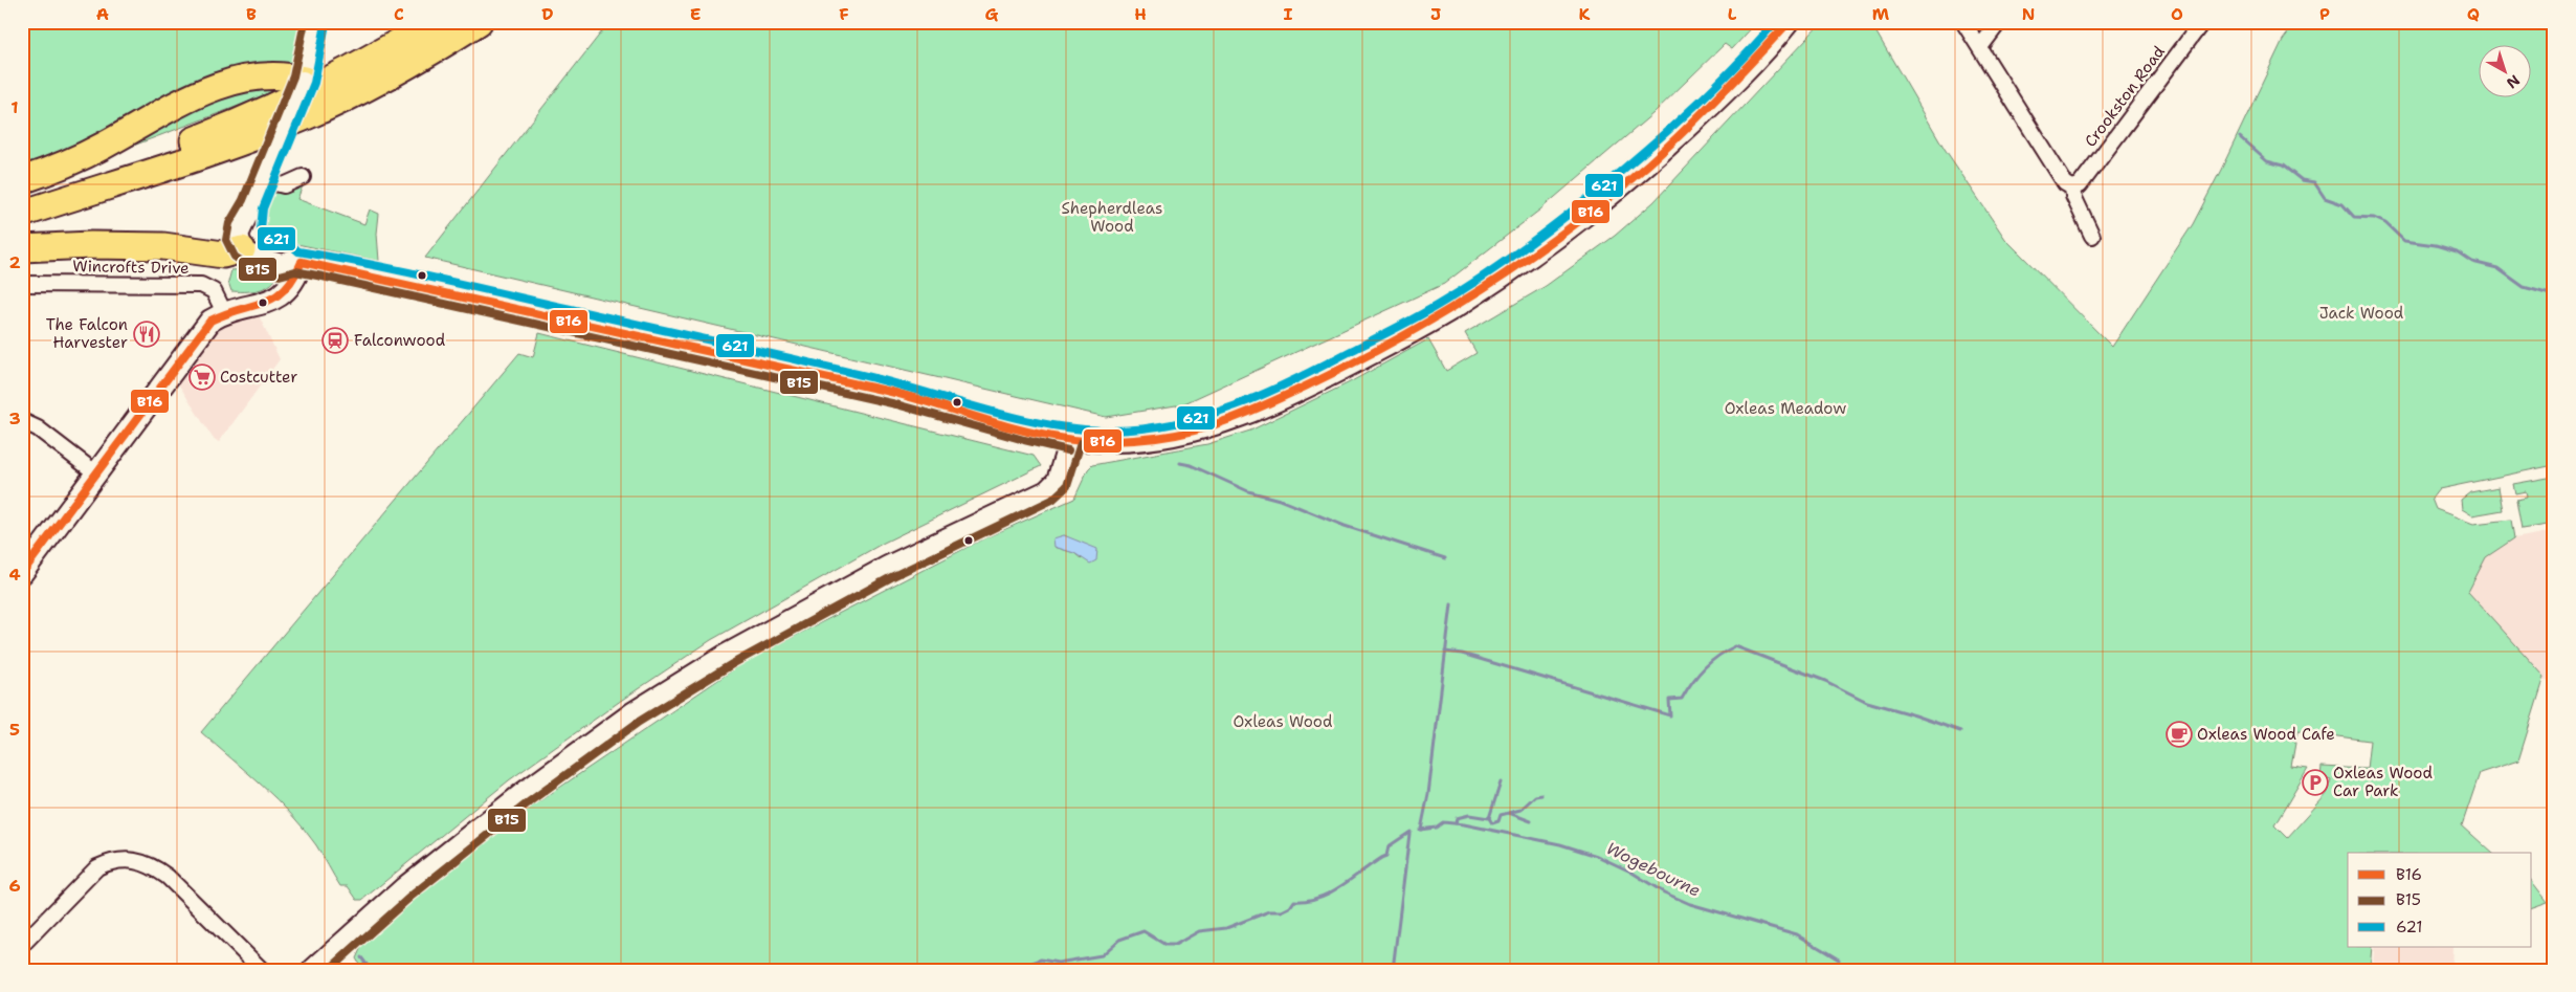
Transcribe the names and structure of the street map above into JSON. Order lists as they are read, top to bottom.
{
  "streets": {
    "street": ["Crookston Road", "Wincrofts Drive"]
  },
  "water": ["Wogebourne"],
  "parks": [
    "Shepherdleas Wood",
    "Jack Wood",
    "Oxleas Meadow",
    "Oxleas Wood"
  ],
  "places": {
    "restaurant": ["The Falcon Harvester"],
    "station": ["Falconwood"],
    "supermarket": ["Costcutter"],
    "cafe": ["Oxleas Wood Cafe"],
    "parking": ["Oxleas Wood Car Park"]
  },
  "lines": ["transit line B16", "transit line B15", "transit line 621"],
  "legend": ["B16", "B15", "621"],
  "north": "bottom right",
  "grid": {
    "columns": [
      "A",
      "B",
      "C",
      "D",
      "E",
      "F",
      "G",
      "H",
      "I",
      "J",
      "K",
      "L",
      "M",
      "N",
      "O",
      "P",
      "Q"
    ],
    "rows": [
      "1",
      "2",
      "3",
      "4",
      "5",
      "6"
    ]
  }
}
